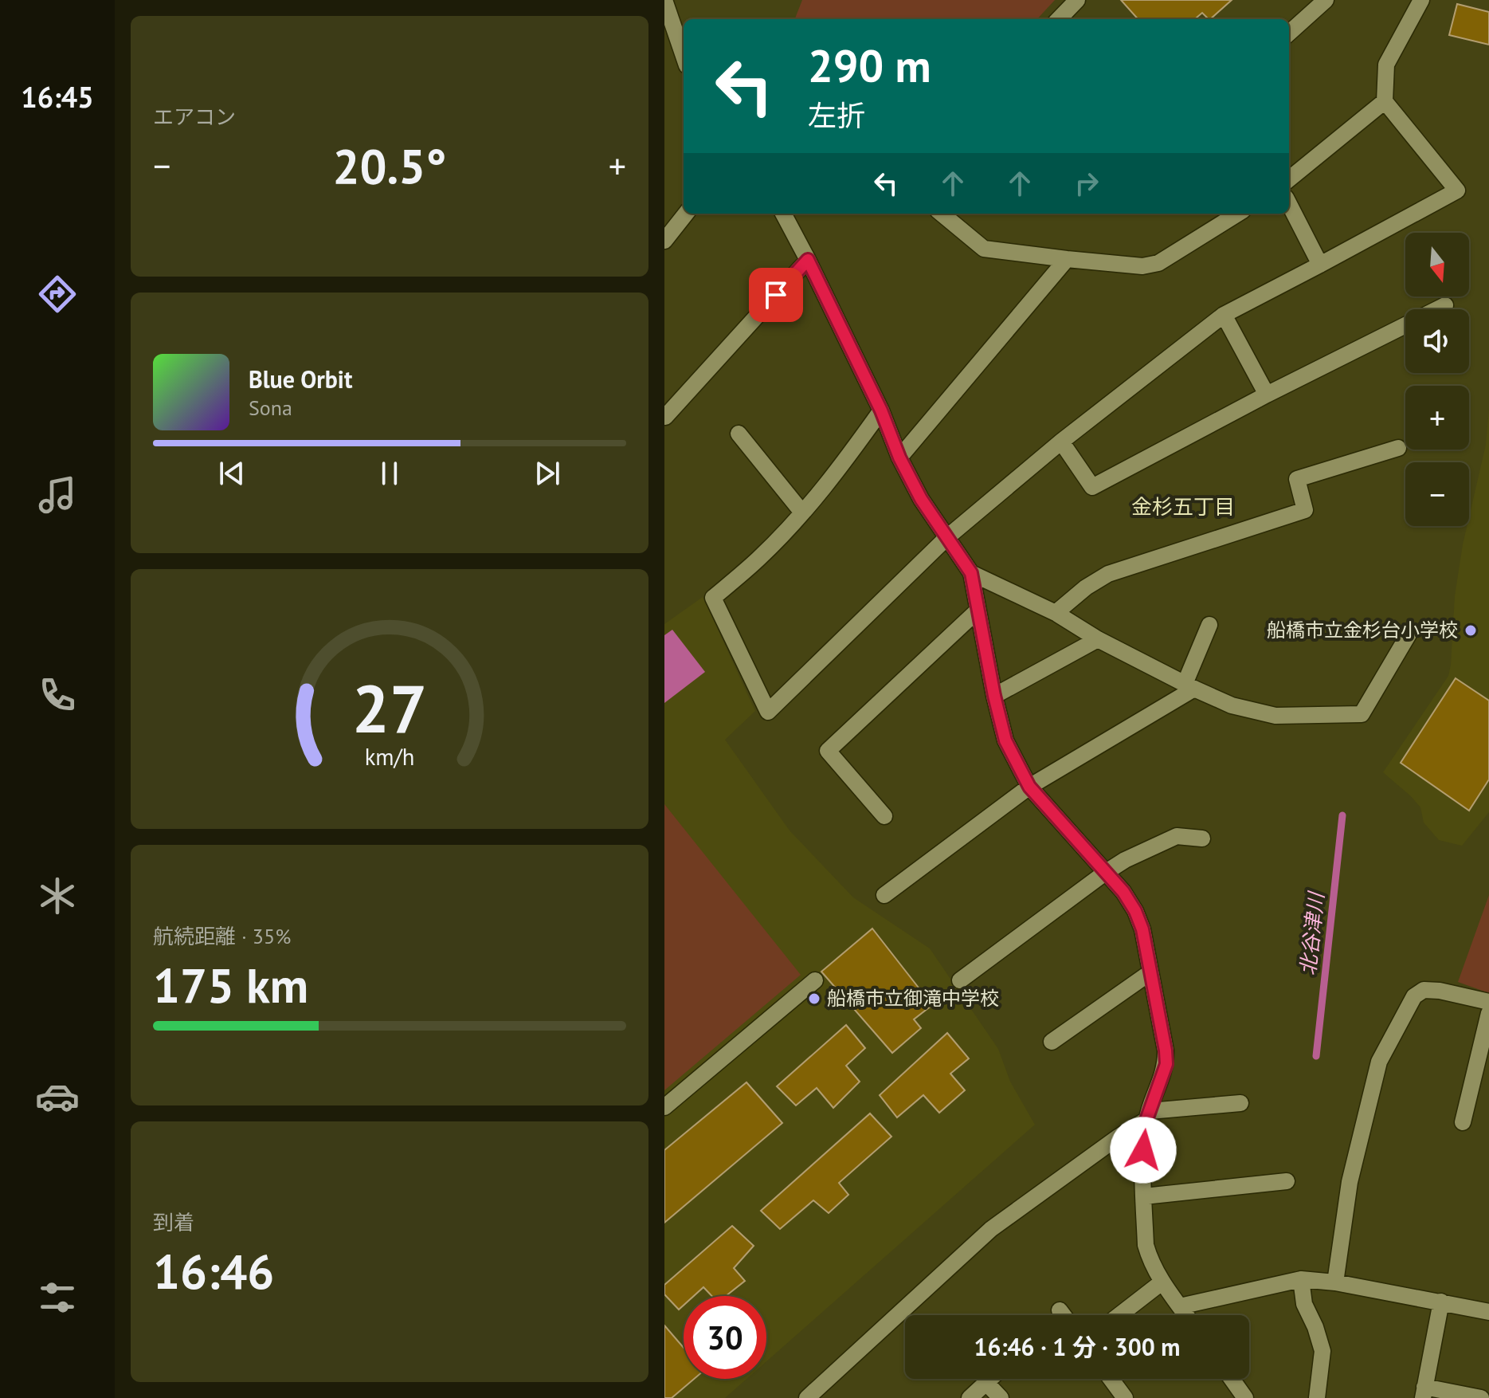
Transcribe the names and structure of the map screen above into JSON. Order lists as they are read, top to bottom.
{
  "districts": ["金杉五丁目"],
  "water": ["北谷津川"],
  "places": ["船橋市立金杉台小学校", "船橋市立御滝中学校"],
  "north": "bottom",
  "page": {
    "tabs": "16:45",
    "tile": [
      "エアコン",
      ["航続距離 · 35%", "175 km"],
      ["到着", "16:46"]
    ],
    "turn": ["290 m", "左折"],
    "heat": ["−", "20.5°", "+"],
    "map_buttons": ["+", "−"],
    "song": ["Blue Orbit", "Sona"],
    "limit": "30",
    "trip": "16:46 · 1 分 · 300 m",
    "gauge": ["27", "km/h"]
  }
}
